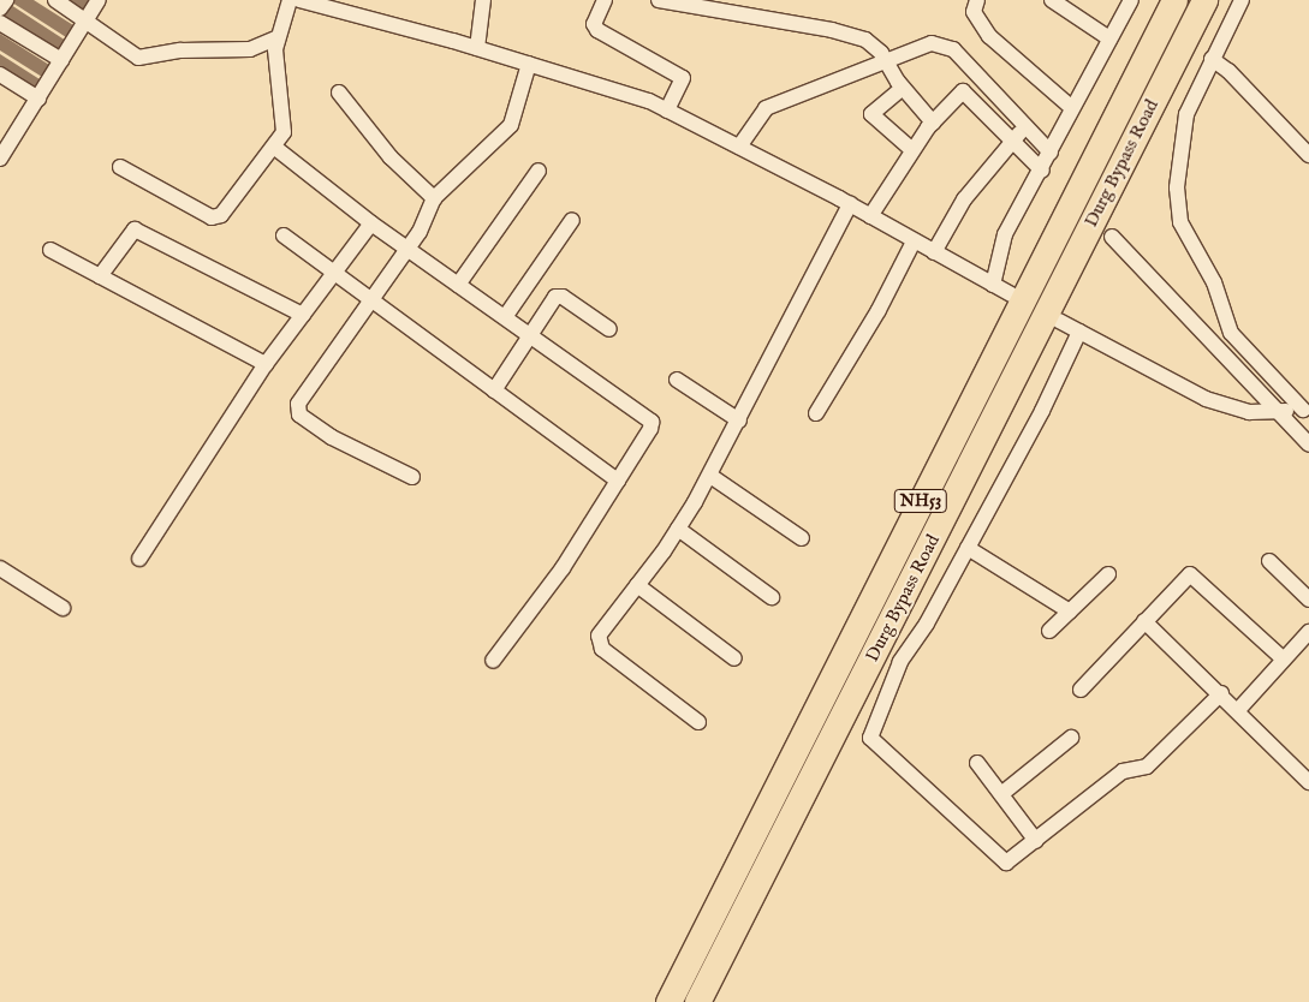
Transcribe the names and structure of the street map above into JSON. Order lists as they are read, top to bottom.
{
  "streets": {
    "highway": ["Durg Bypass Road", "NH53"]
  }
}
